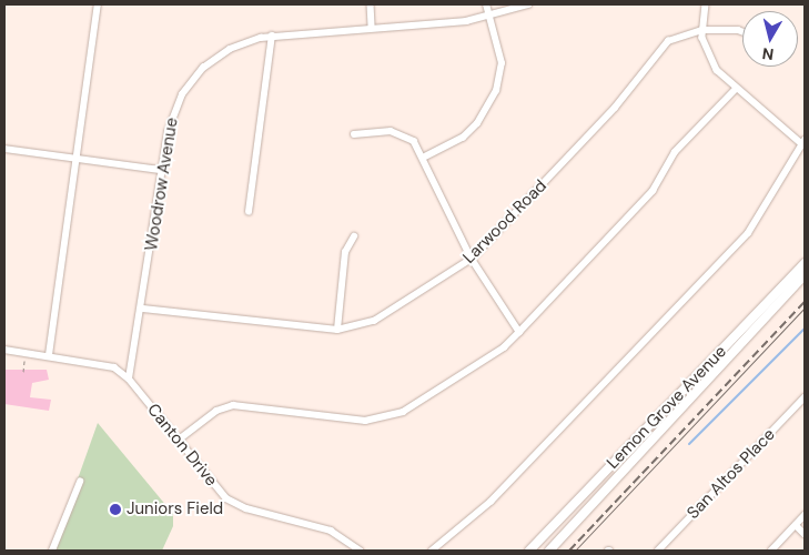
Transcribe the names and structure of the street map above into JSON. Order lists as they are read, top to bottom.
{
  "streets": {
    "main road": ["Lemon Grove Avenue"],
    "street": [
      "Woodrow Avenue",
      "Larwood Road",
      "Canton Drive",
      "San Altos Place"
    ]
  },
  "crossings": [
    ["Woodrow Avenue", "Larwood Road"],
    ["Woodrow Avenue", "Canton Drive"]
  ],
  "places": ["Juniors Field"],
  "north": "bottom"
}
